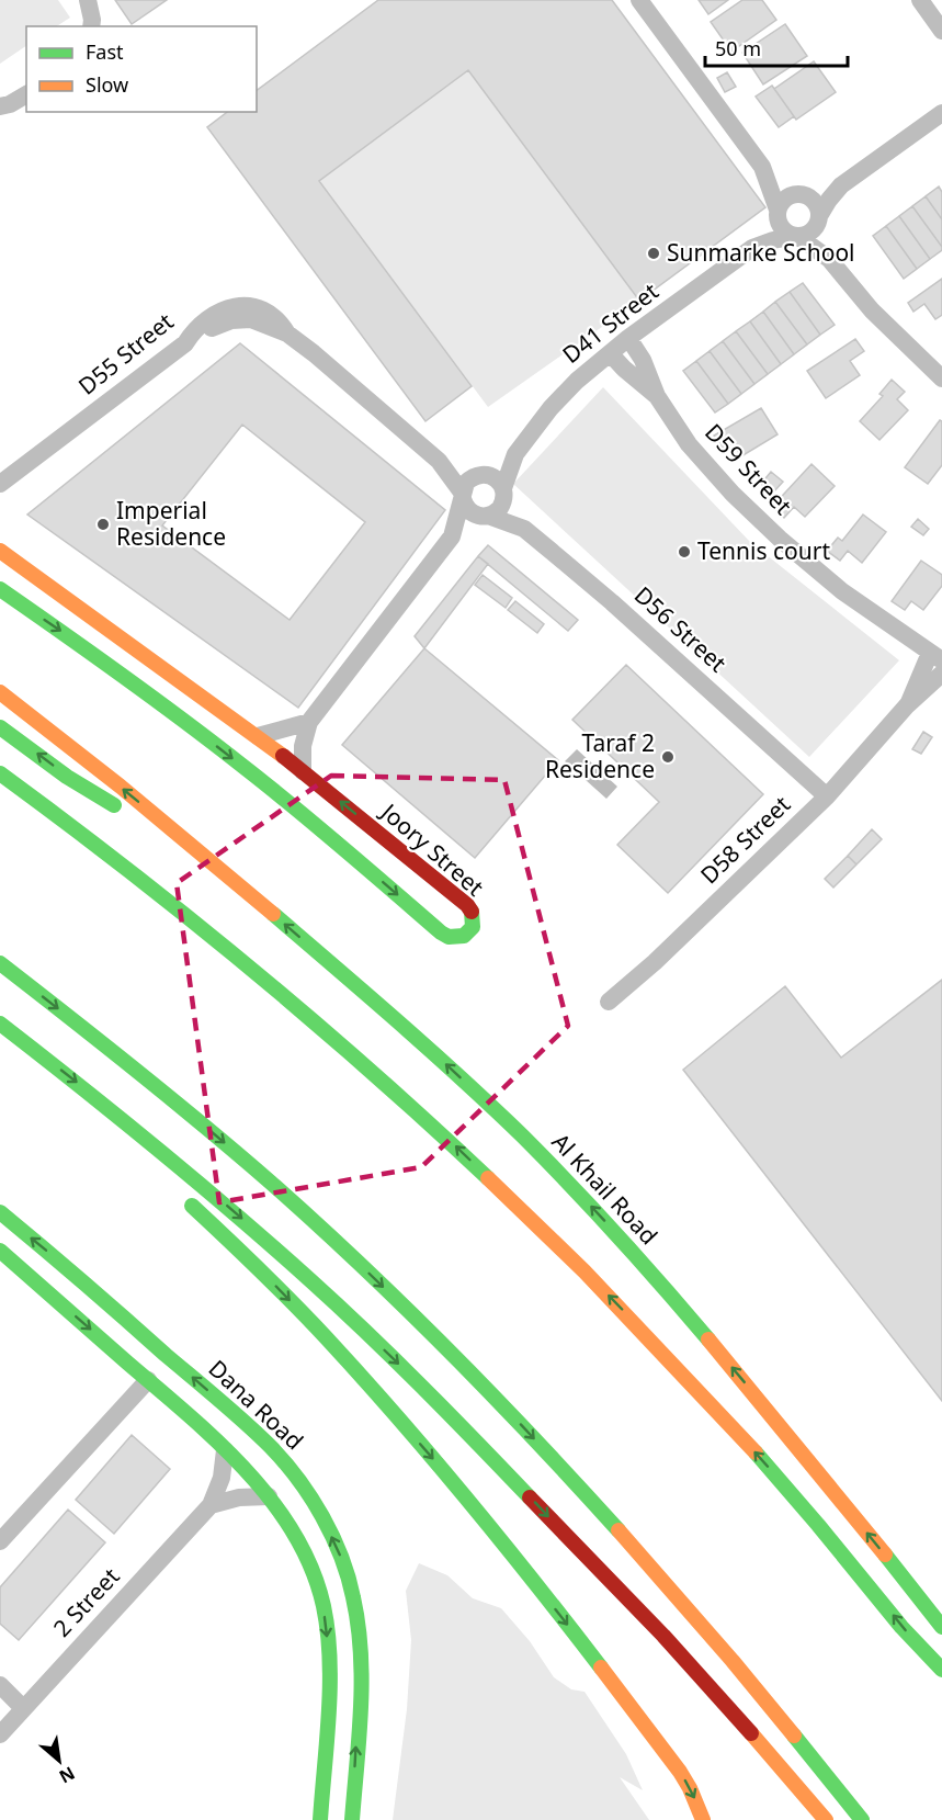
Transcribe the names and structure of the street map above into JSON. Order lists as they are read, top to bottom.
{
  "streets": {
    "main road": ["Joory Street", "Al Khail Road", "Dana Road"],
    "street": [
      "D41 Street",
      "D55 Street",
      "D59 Street",
      "D56 Street",
      "D58 Street",
      "2 Street"
    ]
  },
  "crossings": [
    ["D41 Street", "D59 Street"],
    ["D41 Street", "D56 Street"],
    ["D59 Street", "D58 Street"],
    ["D56 Street", "D58 Street"]
  ],
  "places": [
    "Sunmarke School",
    "Imperial Residence",
    "Tennis court",
    "Taraf 2 Residence"
  ],
  "legend": ["Fast", "Slow"],
  "scale_bar": "50 m",
  "north": "bottom right"
}
